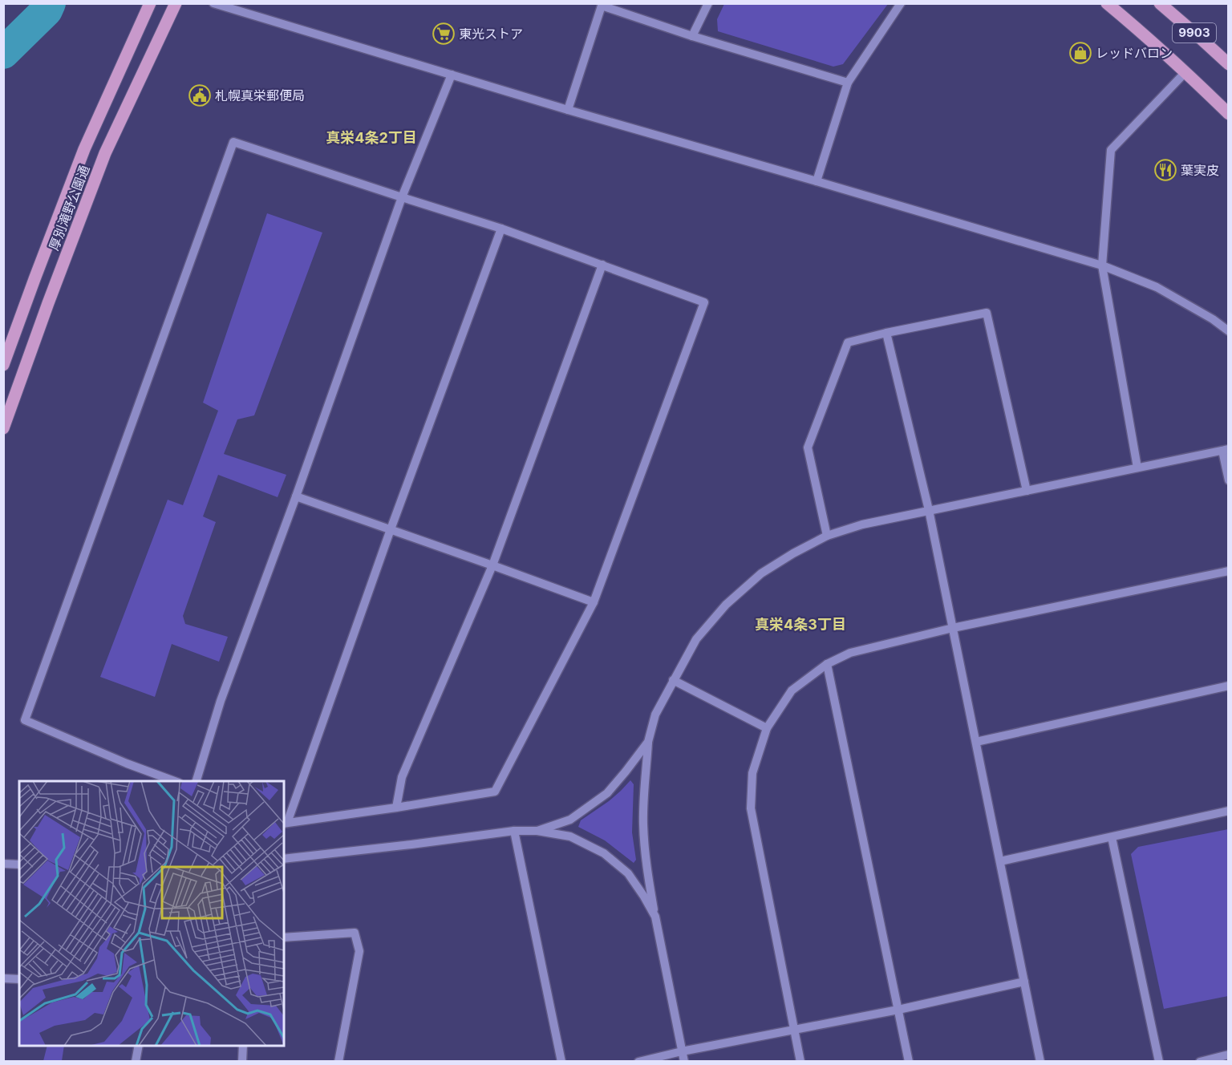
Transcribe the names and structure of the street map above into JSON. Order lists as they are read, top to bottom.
{
  "streets": {
    "main road": ["9903", "厚別滝野公園通"]
  },
  "districts": ["真栄4条2丁目", "真栄4条3丁目"],
  "places": {
    "supermarket": ["東光ストア"],
    "shop": ["レッドバロン"],
    "public building": ["札幌真栄郵便局"],
    "restaurant": ["葉実皮"]
  }
}
